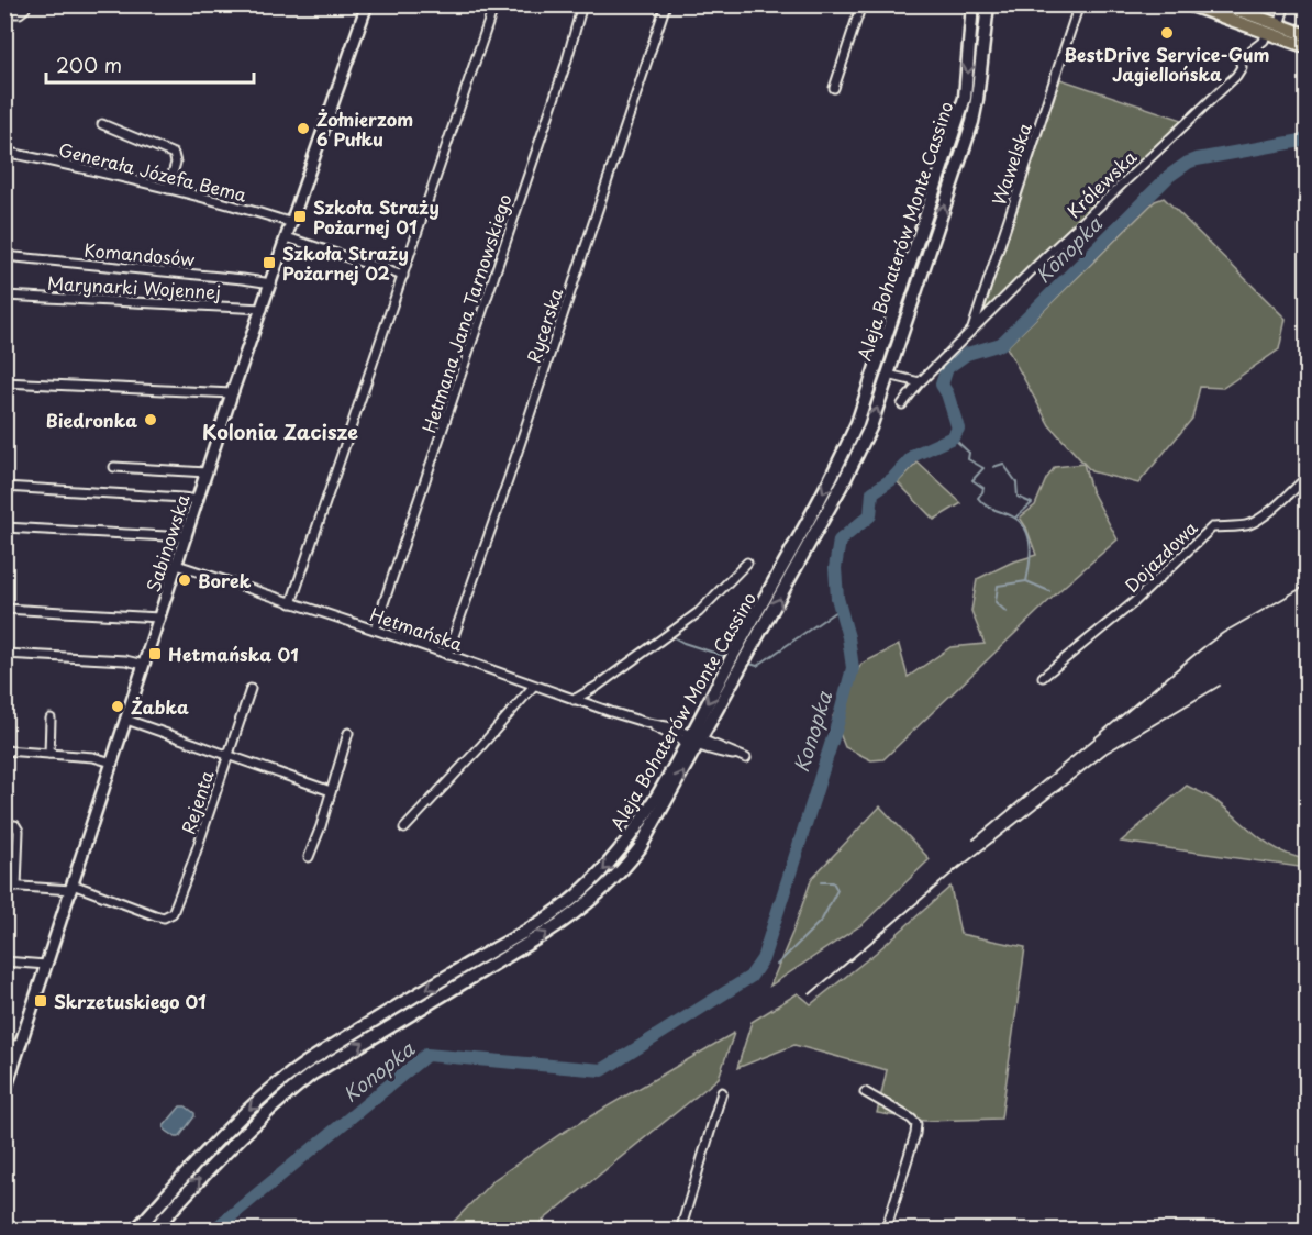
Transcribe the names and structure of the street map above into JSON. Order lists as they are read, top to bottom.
{
  "streets": {
    "main road": ["Aleja Bohaterów Monte Cassino"],
    "street": [
      "Wawelska",
      "Generała Józefa Bema",
      "Królewska",
      "Komandosów",
      "Marynarki Wojennej",
      "Hetmana Jana Tarnowskiego",
      "Rycerska",
      "Sabinowska",
      "Dojazdowa",
      "Hetmańska",
      "Rejenta"
    ]
  },
  "crossings": [
    ["Wawelska", "Królewska"],
    ["Generała Józefa Bema", "Sabinowska"],
    ["Aleja Bohaterów Monte Cassino", "Hetmańska"],
    ["Komandosów", "Sabinowska"],
    ["Marynarki Wojennej", "Sabinowska"],
    ["Hetmana Jana Tarnowskiego", "Hetmańska"],
    ["Rycerska", "Hetmańska"],
    ["Sabinowska", "Hetmańska"],
    ["Sabinowska", "Rejenta"]
  ],
  "districts": ["Kolonia Zacisze"],
  "water": ["Konopka"],
  "places": {
    "other": [
      "BestDrive Service-Gum Jagiellońska",
      "Żołnierzom 6 Pułku",
      "Biedronka",
      "Borek",
      "Żabka"
    ],
    "transit": [
      "Szkoła Straży Pożarnej 01",
      "Szkoła Straży Pożarnej 02",
      "Hetmańska 01",
      "Skrzetuskiego 01"
    ]
  },
  "scale_bar": "200 m"
}
